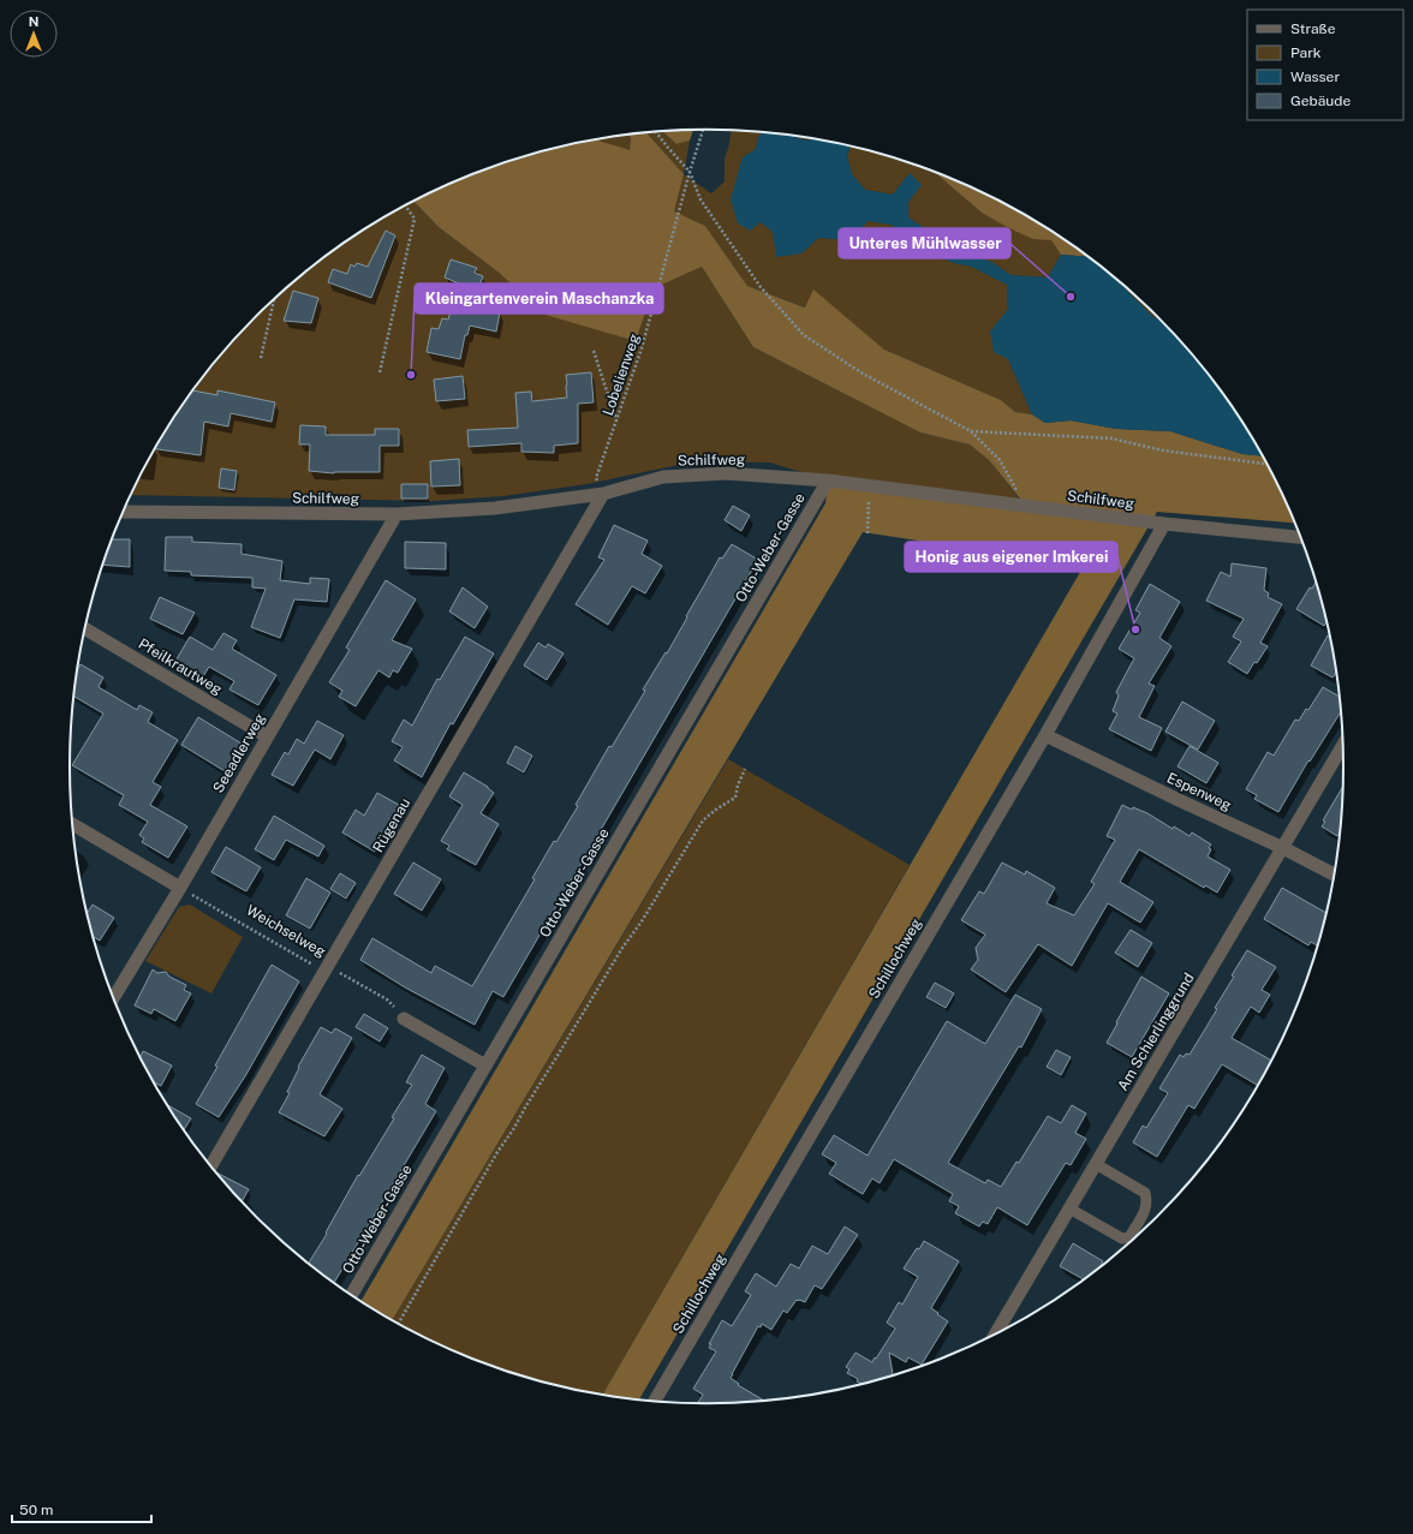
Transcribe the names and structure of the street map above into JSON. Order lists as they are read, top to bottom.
{
  "streets": {
    "street": [
      "Schilfweg",
      "Otto-Weber-Gasse",
      "Pfeilkrautweg",
      "Seeadlerweg",
      "Espenweg",
      "Rügenau",
      "Schillochweg",
      "Am Schierlinggrund"
    ],
    "path": ["Lobelienweg", "Weichselweg"]
  },
  "crossings": [
    ["Lobelienweg", "Schilfweg"],
    ["Lobelienweg", "Rügenau"],
    ["Schilfweg", "Otto-Weber-Gasse"],
    ["Schilfweg", "Seeadlerweg"],
    ["Schilfweg", "Rügenau"],
    ["Schilfweg", "Schillochweg"],
    ["Pfeilkrautweg", "Seeadlerweg"],
    ["Seeadlerweg", "Weichselweg"],
    ["Espenweg", "Schillochweg"],
    ["Espenweg", "Am Schierlinggrund"],
    ["Rügenau", "Weichselweg"]
  ],
  "places": ["Unteres Mühlwasser", "Kleingartenverein Maschanzka", "Honig aus eigener Imkerei"],
  "legend": [
    "Straße",
    "Park",
    "Wasser",
    "Gebäude"
  ],
  "scale_bar": "50 m",
  "north": "top"
}
